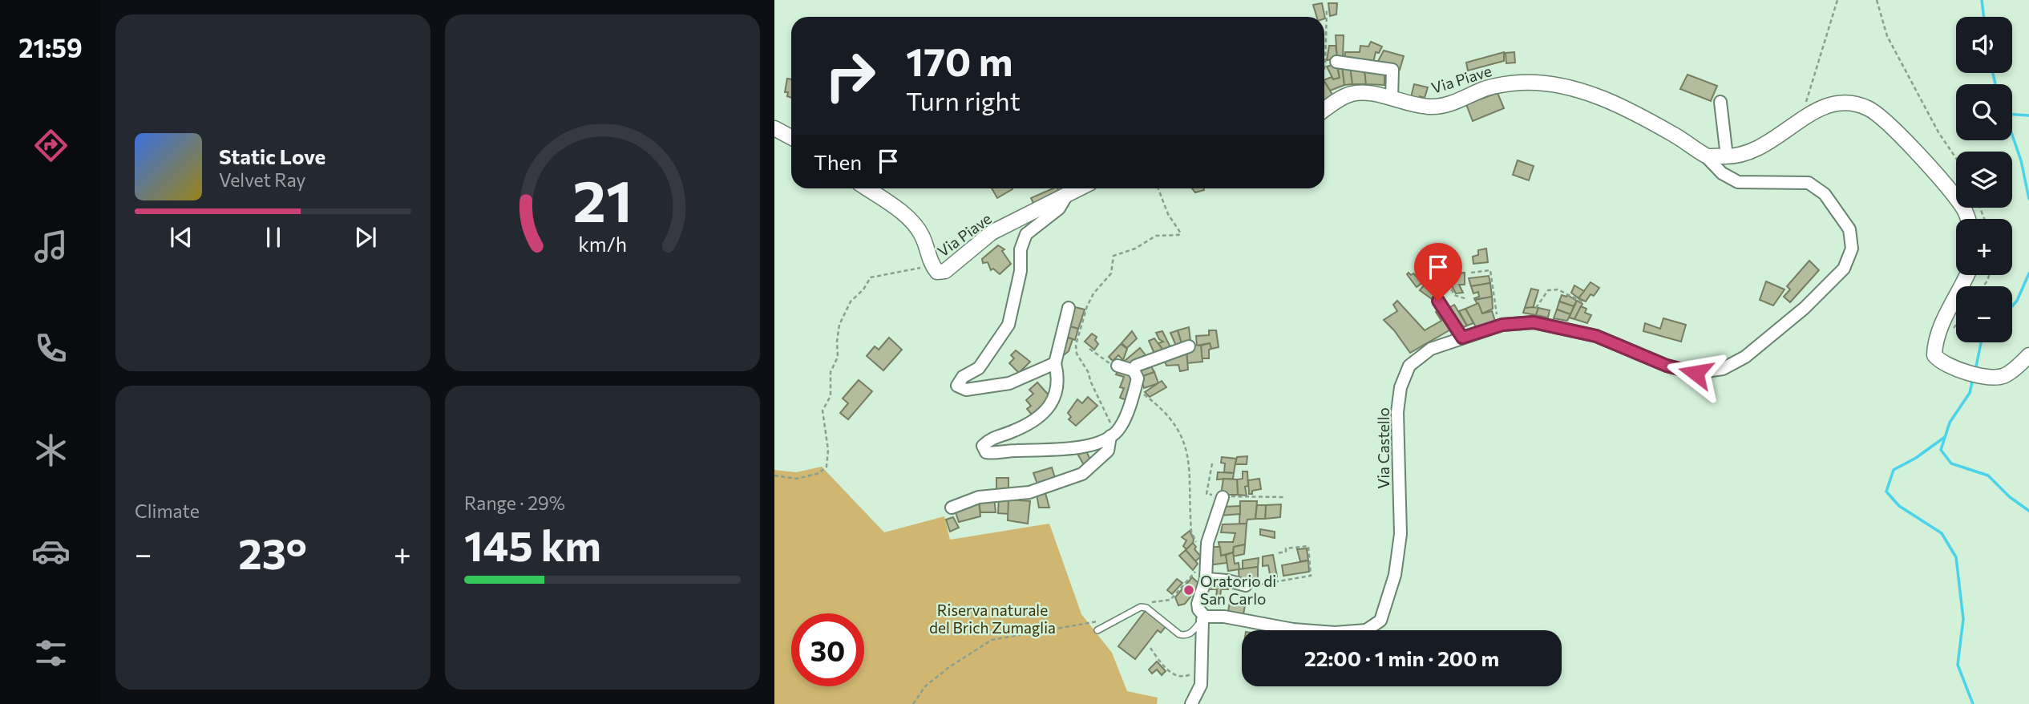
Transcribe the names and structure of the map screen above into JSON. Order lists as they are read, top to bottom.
{
  "streets": {
    "street": ["Via Piave", "Via Castello"]
  },
  "crossings": [
    ["Via Piave", "Via Castello"]
  ],
  "parks": ["Riserva naturale del Brich Zumaglia"],
  "places": ["Oratorio di San Carlo"],
  "page": {
    "tabs": "21:59",
    "map_buttons": ["+", "−"],
    "turn": ["170 m", "Turn right"],
    "song": ["Static Love", "Velvet Ray"],
    "then": "Then",
    "tile": [
      "Climate",
      ["Range · 29%", "145 km"]
    ],
    "heat": ["−", "23°", "+"],
    "limit": "30",
    "trip": "22:00 · 1 min · 200 m",
    "gauge": ["21", "km/h"]
  }
}
